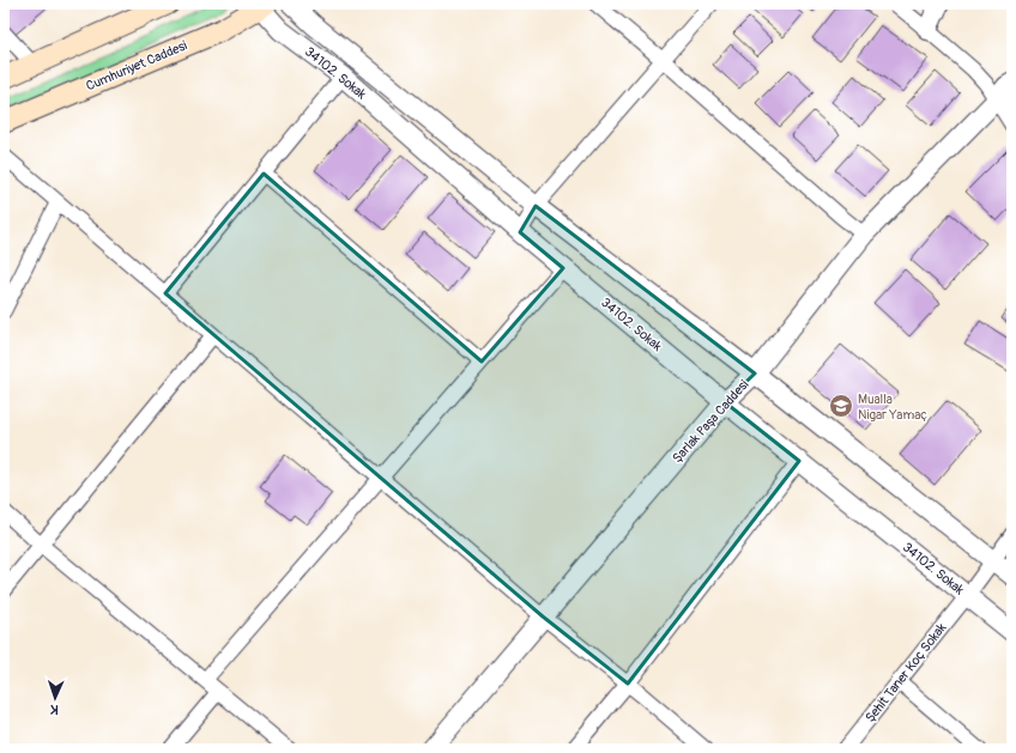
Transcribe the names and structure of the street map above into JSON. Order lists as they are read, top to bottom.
{
  "streets": {
    "main road": ["Cumhuriyet Caddesi"],
    "street": ["34102. Sokak", "Şarlak Paşa Caddesi", "Şehit Taner Koç Sokak"]
  },
  "crossings": [
    ["Cumhuriyet Caddesi", "34102. Sokak"],
    ["34102. Sokak", "Şarlak Paşa Caddesi"],
    ["34102. Sokak", "Şehit Taner Koç Sokak"]
  ],
  "places": {
    "school or university": ["Mualla Nigar Yamaç"]
  },
  "north": "bottom"
}
